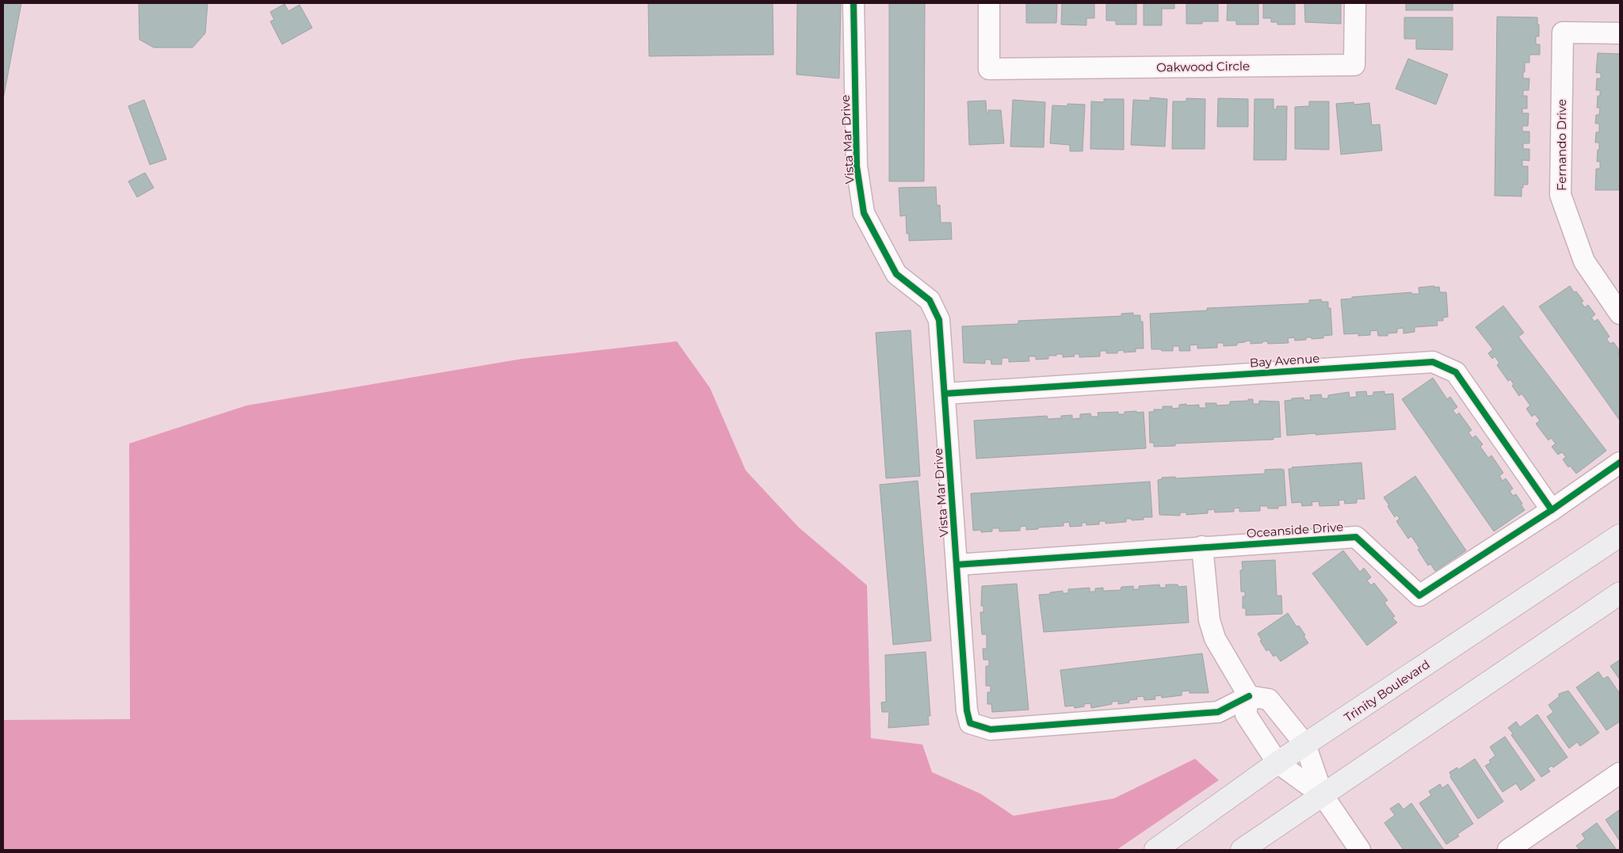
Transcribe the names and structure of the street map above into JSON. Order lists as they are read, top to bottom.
{
  "streets": {
    "main road": ["Trinity Boulevard"],
    "street": [
      "Oakwood Circle",
      "Vista Mar Drive",
      "Fernando Drive",
      "Bay Avenue",
      "Oceanside Drive"
    ]
  },
  "crossings": [
    ["Vista Mar Drive", "Bay Avenue"],
    ["Vista Mar Drive", "Oceanside Drive"],
    ["Bay Avenue", "Oceanside Drive"]
  ]
}
